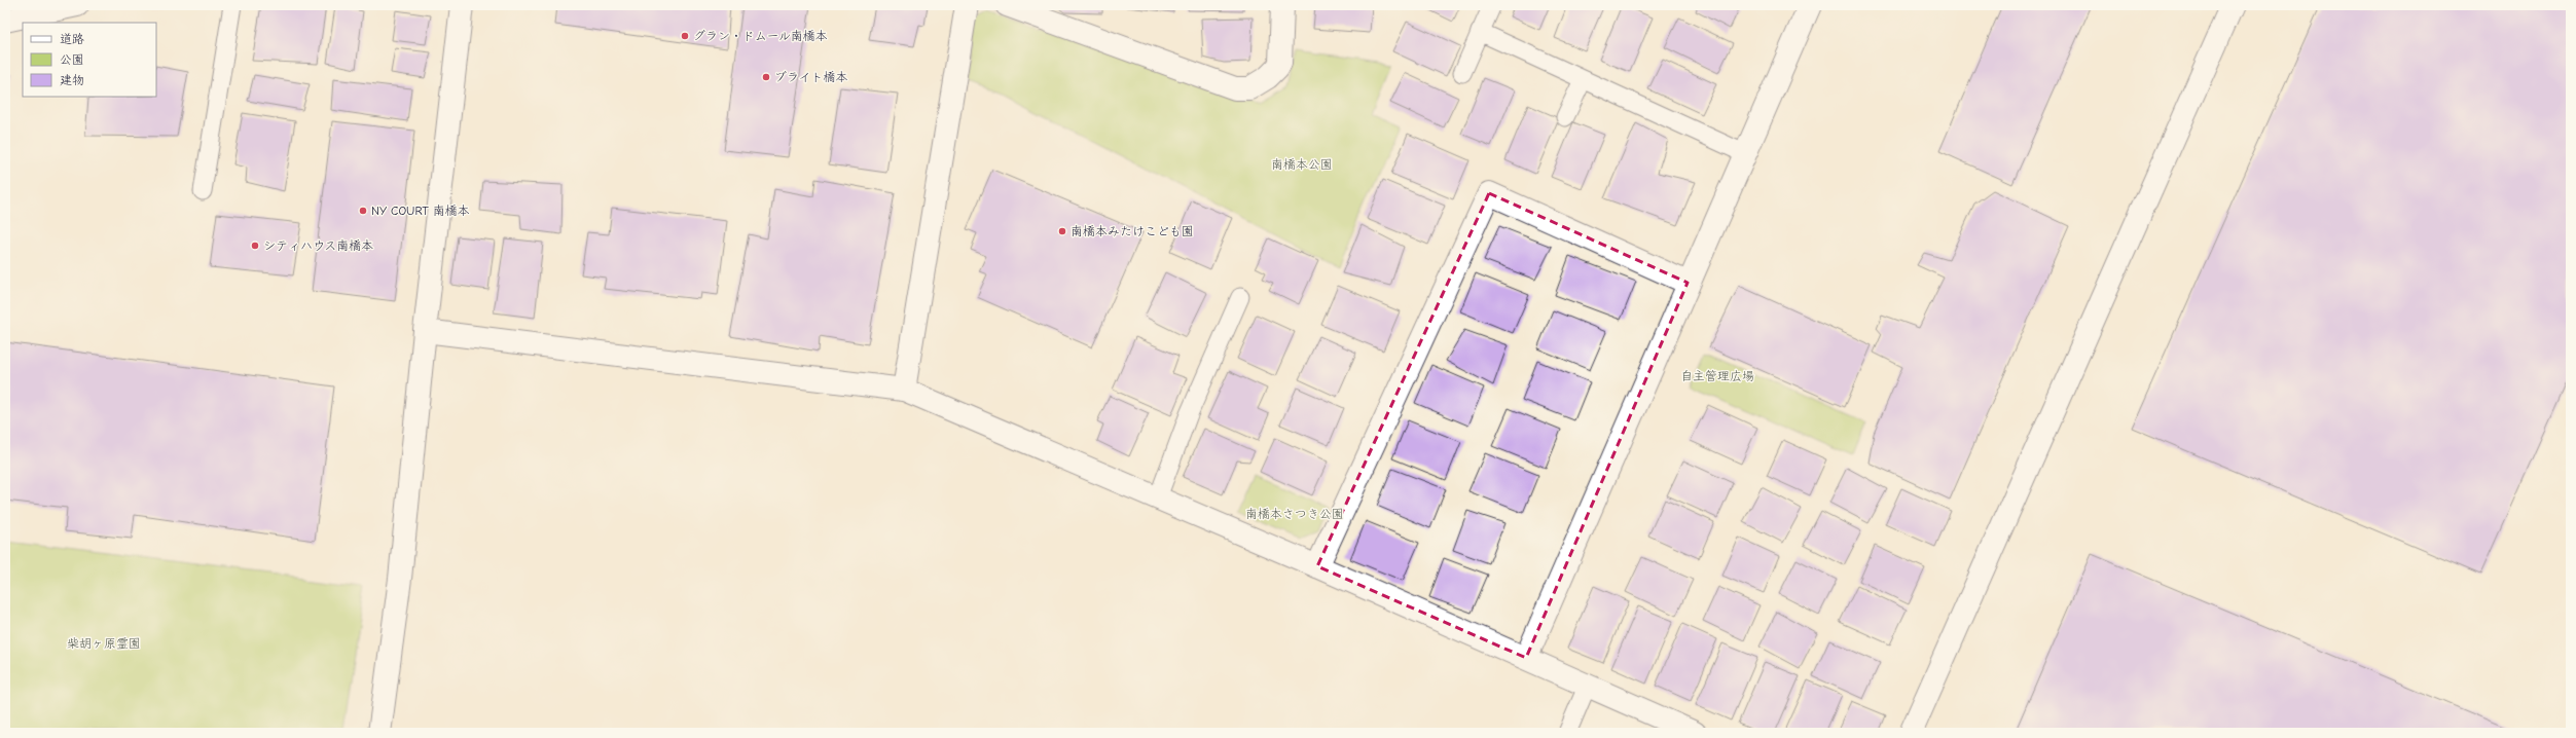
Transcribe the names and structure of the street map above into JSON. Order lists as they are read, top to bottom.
{
  "parks": [
    "南橋本公園",
    "自主管理広場",
    "南橋本さつき公園",
    "柴胡ヶ原霊園"
  ],
  "places": [
    "グラン・ドムール南橋本",
    "ブライト橋本",
    "NY COURT 南橋本",
    "南橋本みたけこども園",
    "シティハウス南橋本"
  ],
  "legend": ["道路", "公園", "建物"]
}
